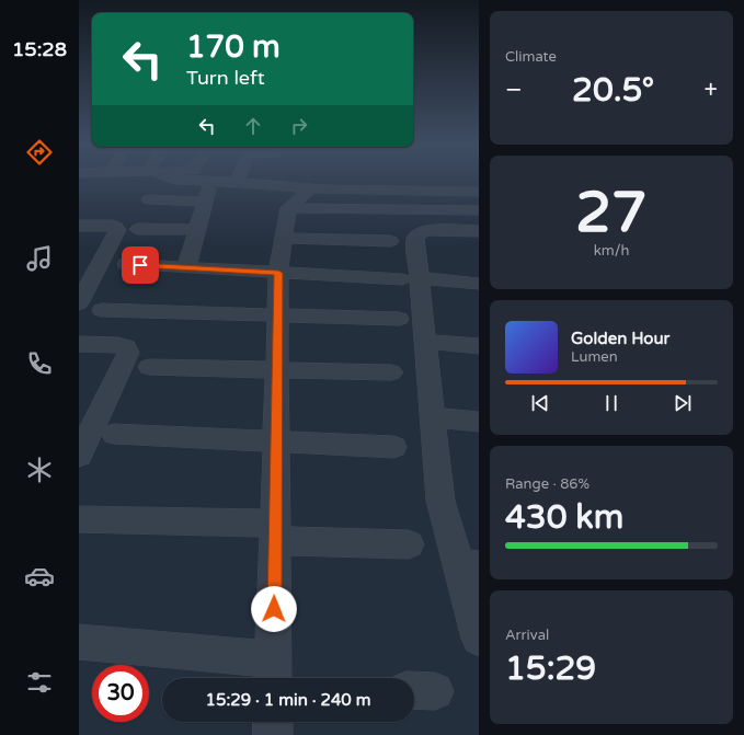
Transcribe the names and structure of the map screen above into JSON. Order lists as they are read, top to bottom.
{
  "page": {
    "tabs": "15:28",
    "tile": [
      "Climate",
      ["27", "km/h"],
      ["Range · 86%", "430 km"],
      ["Arrival", "15:29"]
    ],
    "turn": ["170 m", "Turn left"],
    "heat": ["−", "20.5°", "+"],
    "song": ["Golden Hour", "Lumen"],
    "limit": "30",
    "trip": "15:29 · 1 min · 240 m"
  }
}
